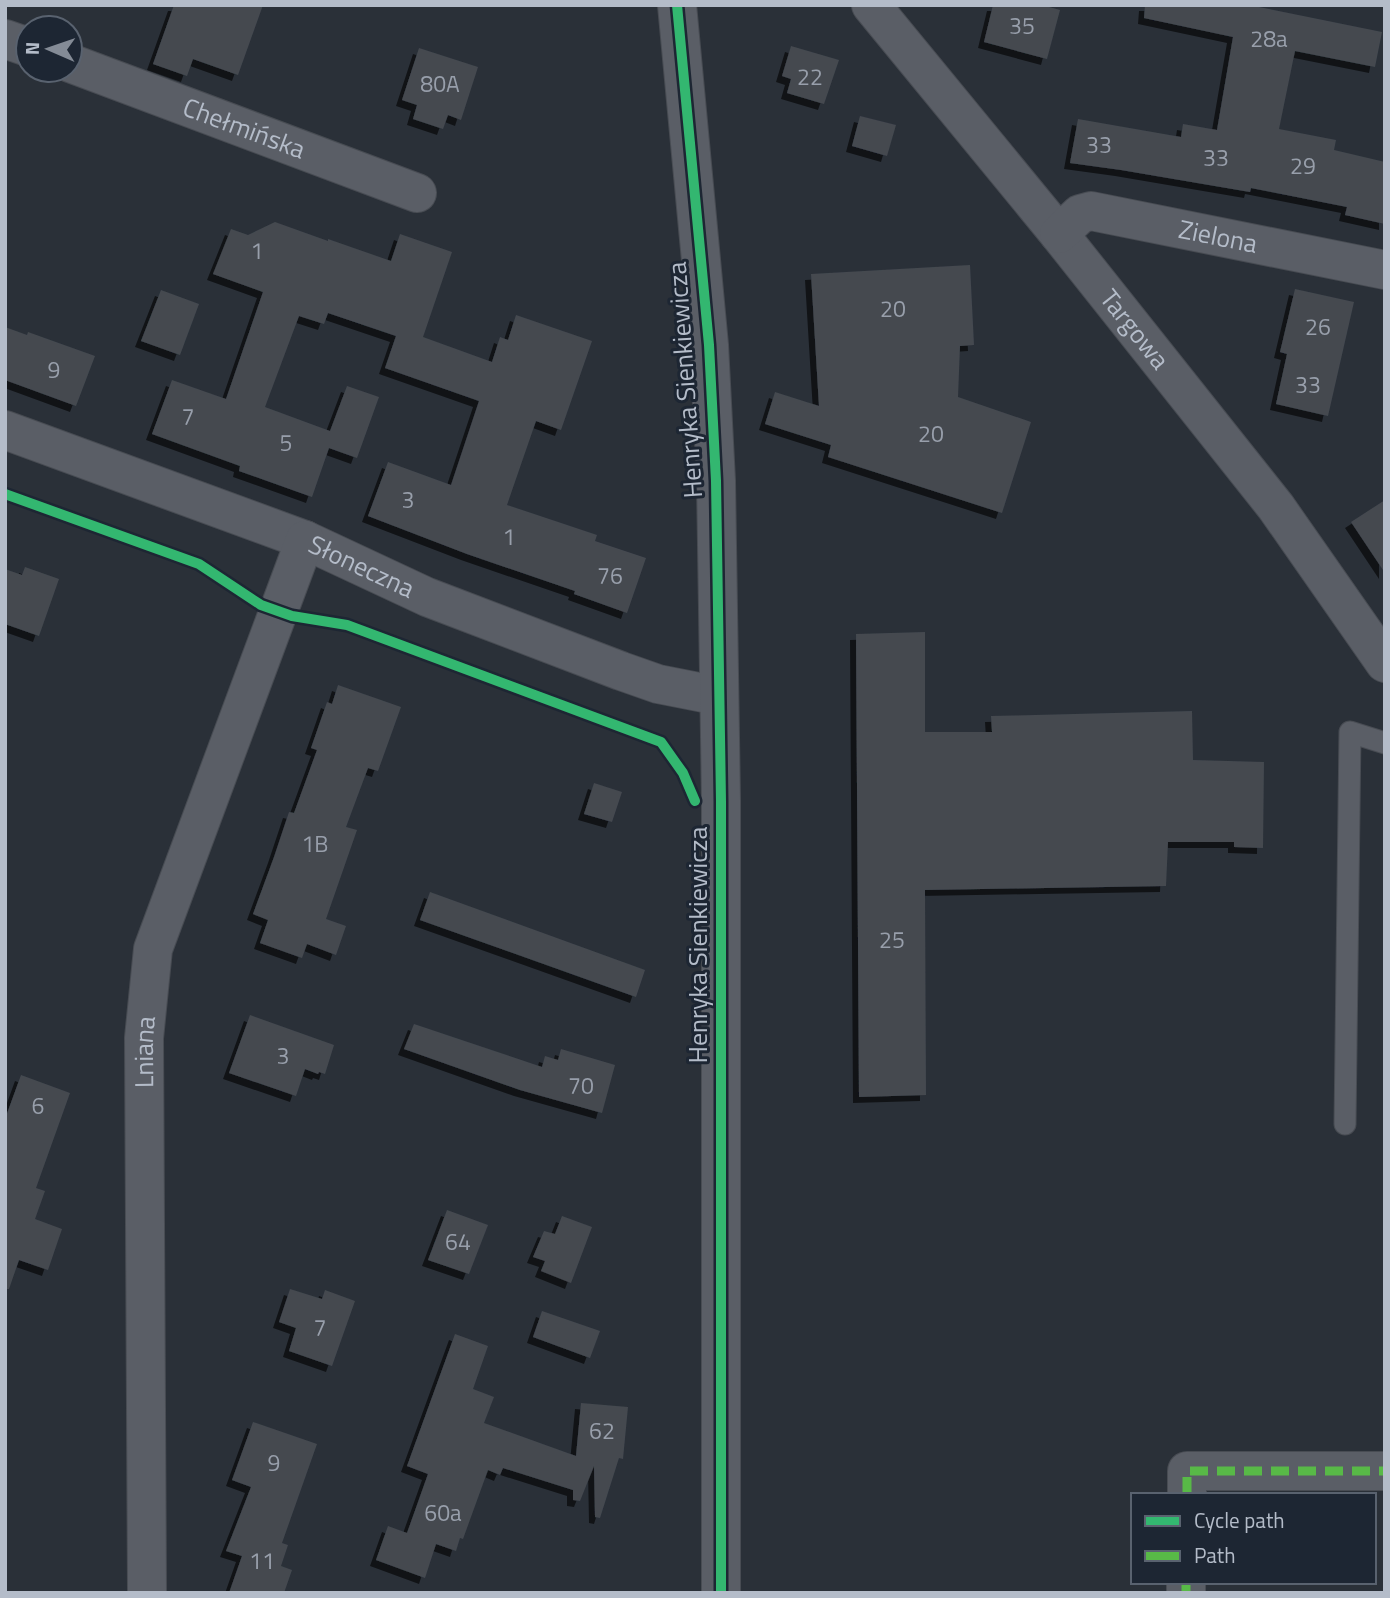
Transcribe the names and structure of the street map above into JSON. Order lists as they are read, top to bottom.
{
  "streets": {
    "street": [
      "Chełmińska",
      "Zielona",
      "Targowa",
      "Henryka Sienkiewicza",
      "Słoneczna",
      "Lniana"
    ]
  },
  "crossings": [
    ["Zielona", "Targowa"],
    ["Henryka Sienkiewicza", "Słoneczna"],
    ["Słoneczna", "Lniana"]
  ],
  "house_numbers": [
    "35",
    "28a",
    "22",
    "80A",
    "33",
    "33",
    "29",
    "1",
    "20",
    "26",
    "9",
    "33",
    "7",
    "20",
    "5",
    "3",
    "1",
    "76",
    "1B",
    "25",
    "3",
    "70",
    "6",
    "64",
    "7",
    "62",
    "9",
    "60a",
    "11"
  ],
  "legend": ["Cycle path", "Path"],
  "north": "left"
}
